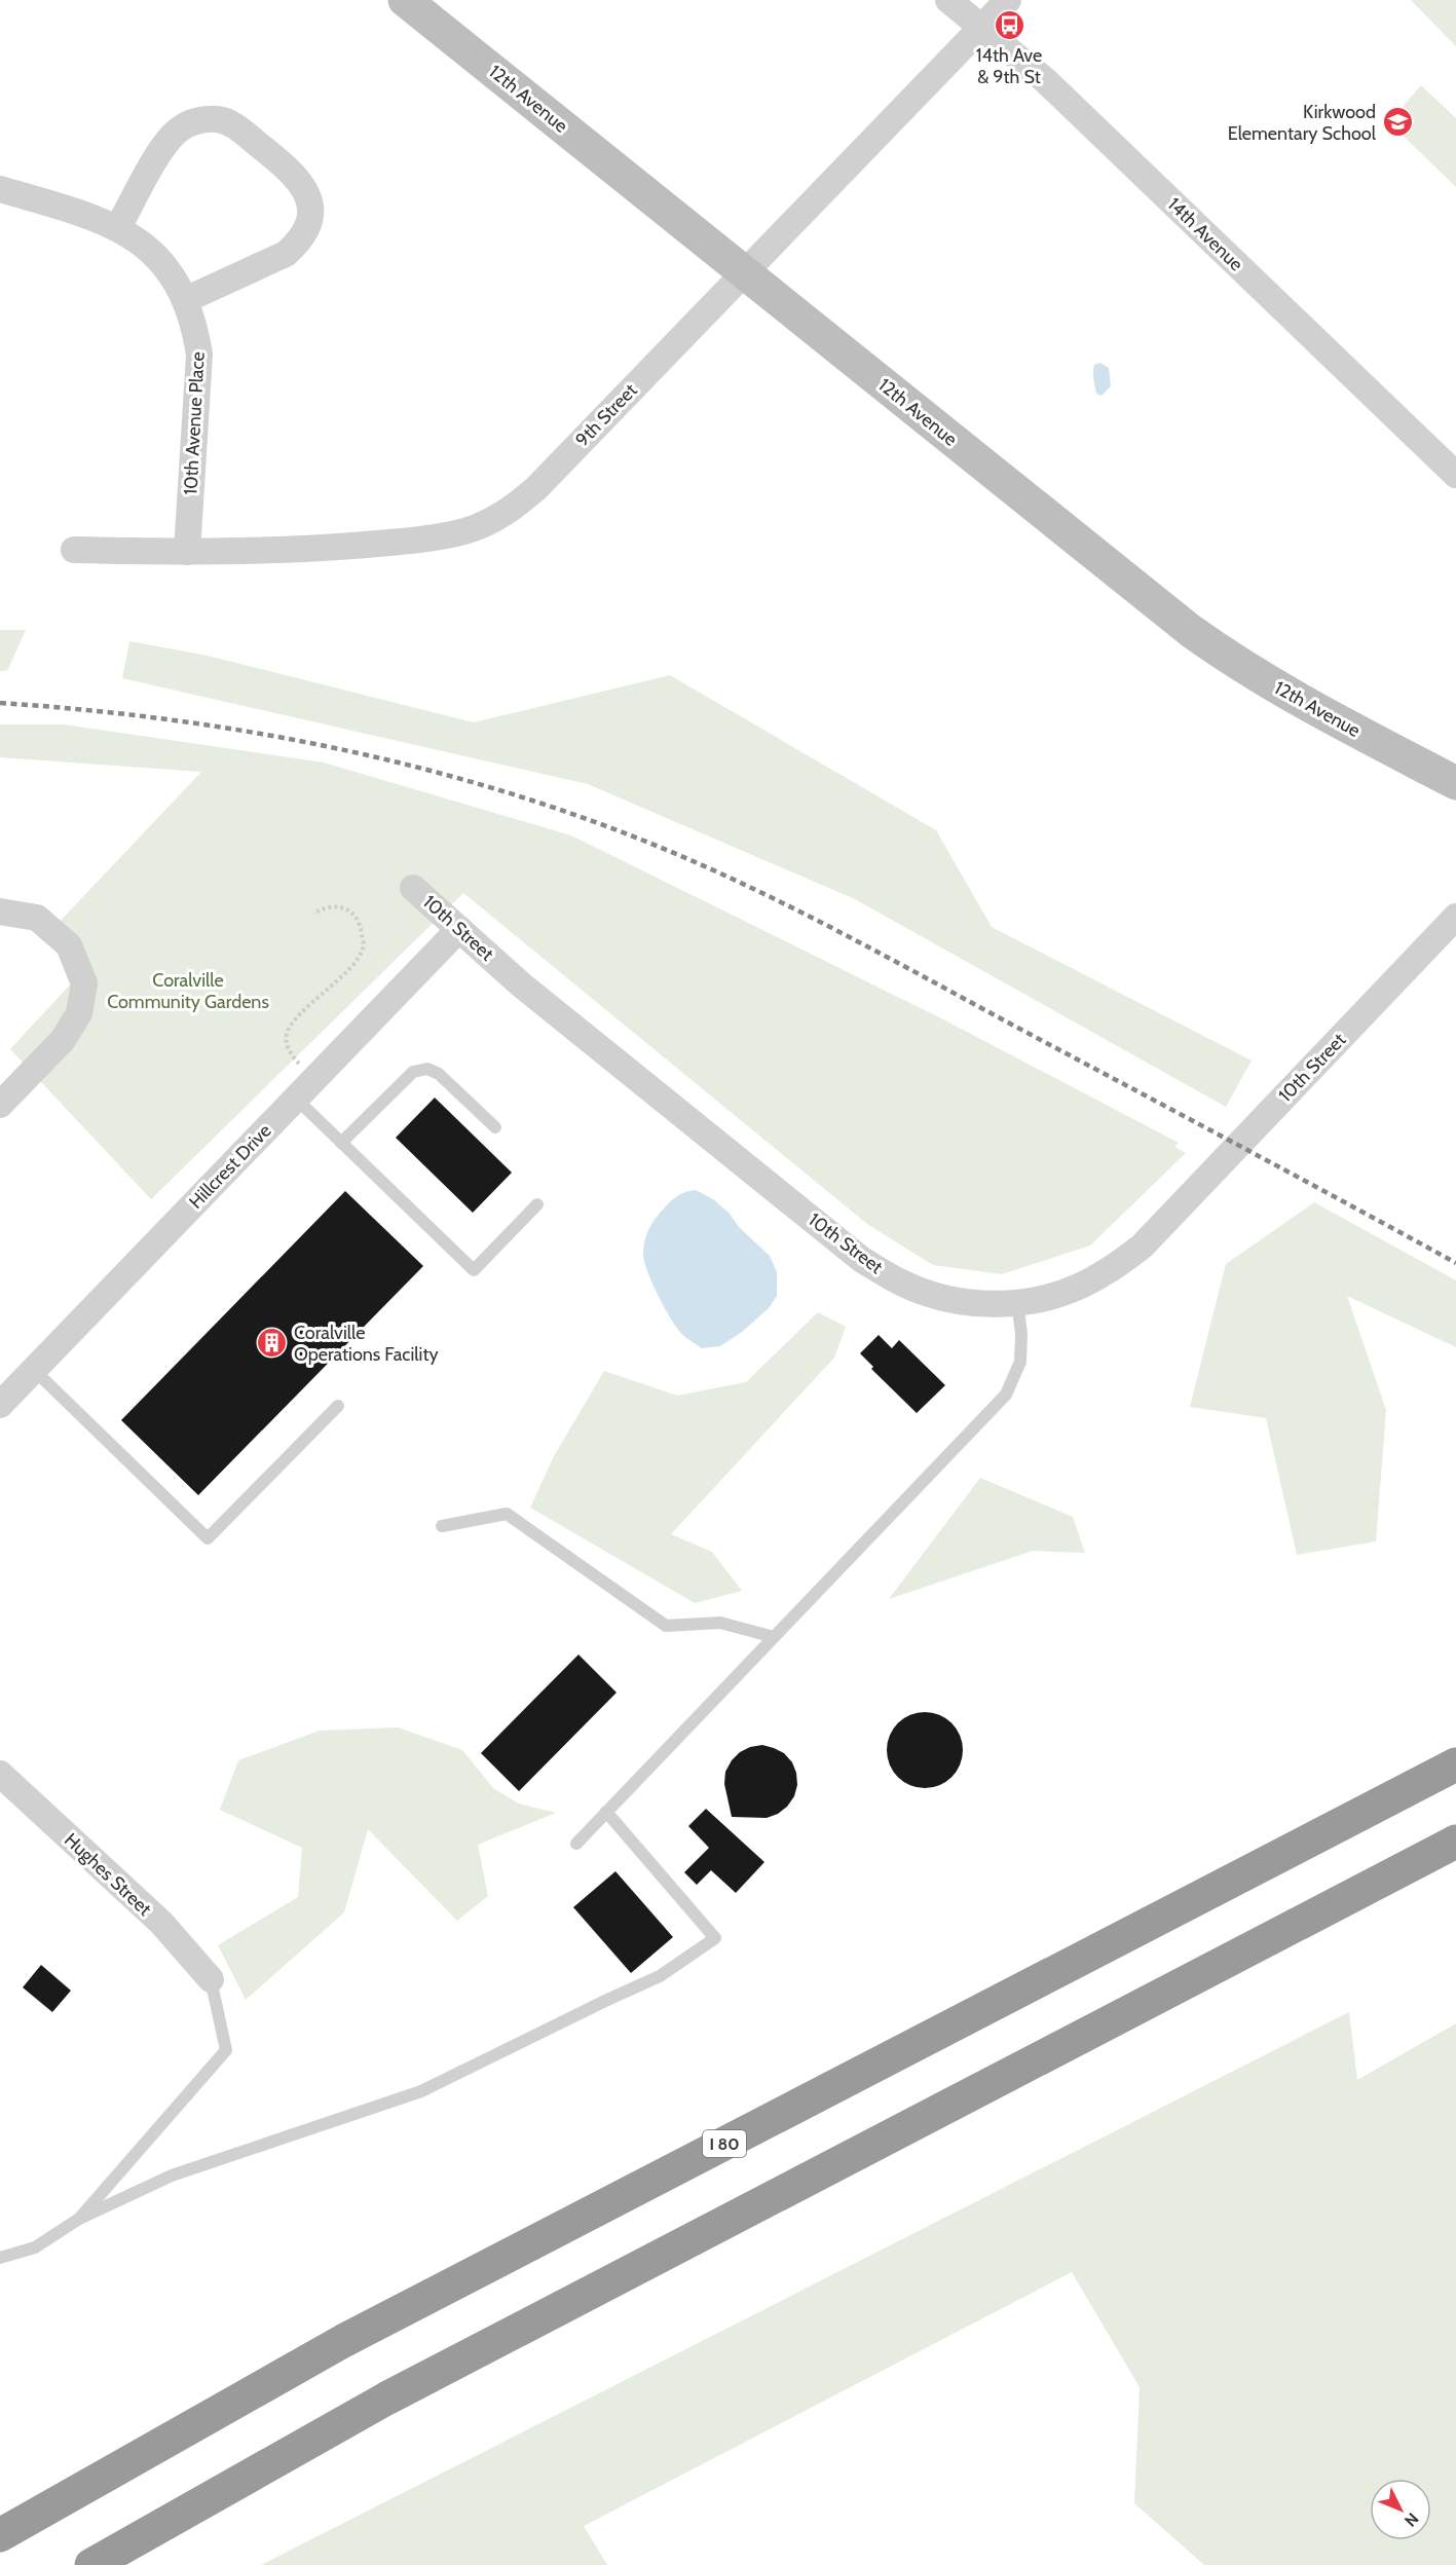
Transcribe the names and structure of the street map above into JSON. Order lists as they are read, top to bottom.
{
  "streets": {
    "highway": ["I 80"],
    "main road": ["12th Avenue"],
    "street": [
      "14th Avenue",
      "9th Street",
      "10th Avenue Place",
      "10th Street",
      "Hillcrest Drive",
      "Hughes Street"
    ]
  },
  "crossings": [
    ["12th Avenue", "9th Street"],
    ["14th Avenue", "9th Street"],
    ["9th Street", "10th Avenue Place"],
    ["10th Street", "Hillcrest Drive"]
  ],
  "parks": ["Coralville Community Gardens"],
  "places": {
    "bus stop": ["14th Ave & 9th St"],
    "school or university": ["Kirkwood Elementary School"],
    "building": ["Coralville Operations Facility"]
  },
  "north": "bottom right"
}
